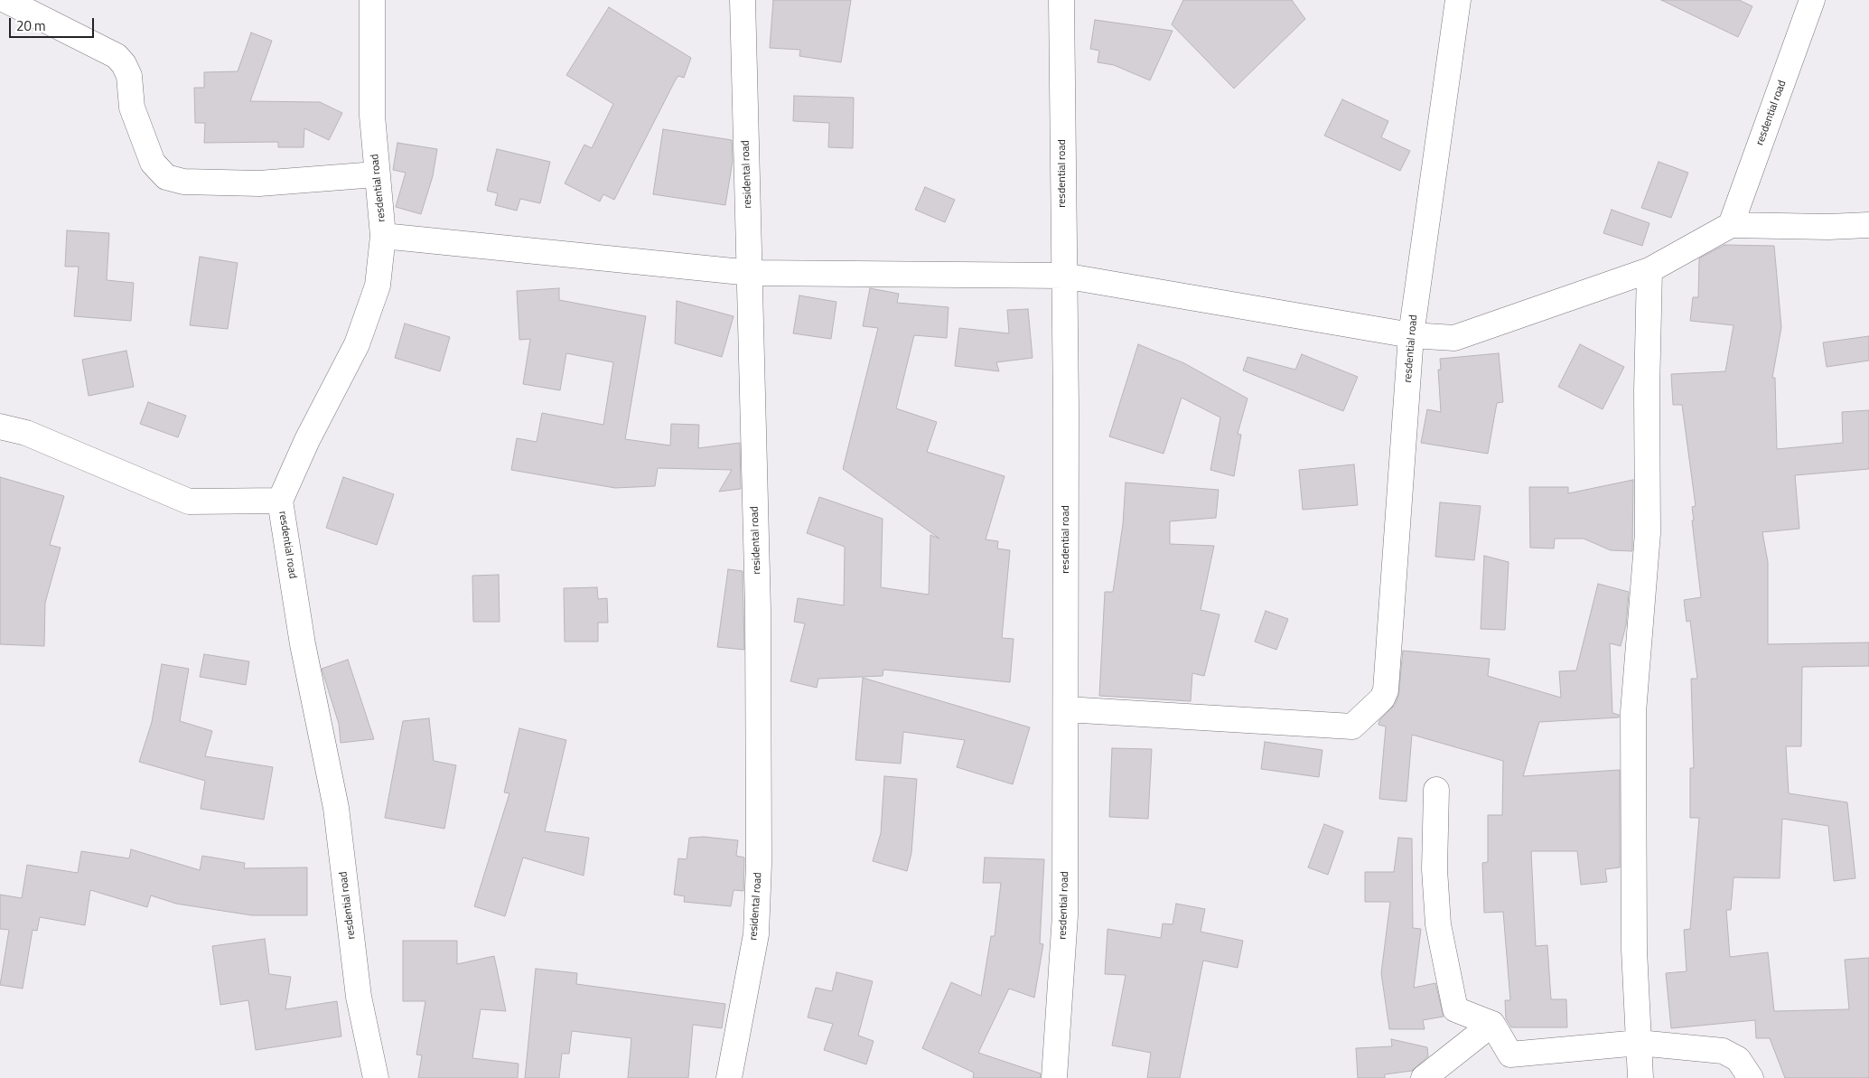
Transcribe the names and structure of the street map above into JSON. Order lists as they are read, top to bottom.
{
  "streets": {
    "street": ["resdential road", "residental road"]
  },
  "scale_bar": "20 m"
}
